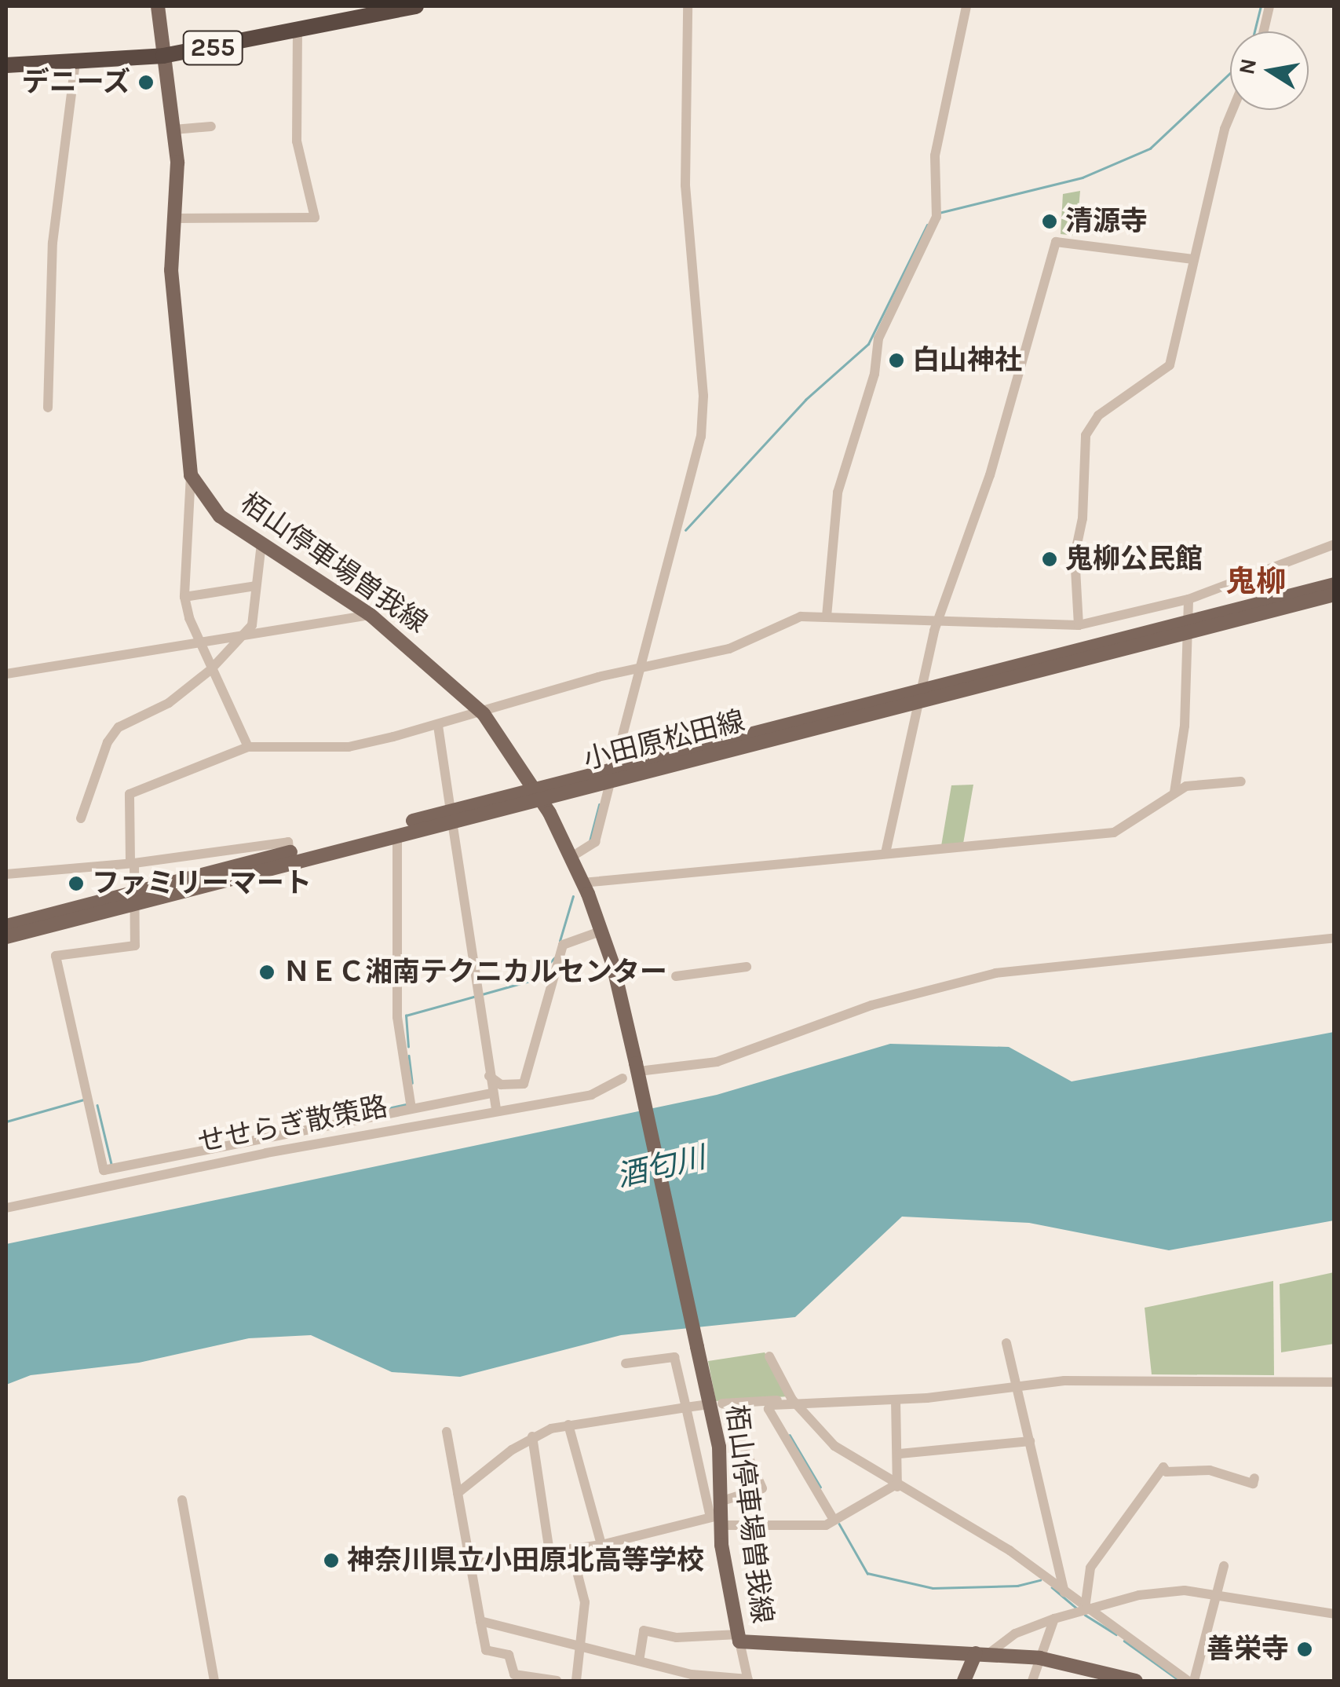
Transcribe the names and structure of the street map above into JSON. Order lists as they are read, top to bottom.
{
  "streets": {
    "highway": ["255"],
    "main road": ["栢山停車場曽我線", "小田原松田線"],
    "street": ["せせらぎ散策路"]
  },
  "crossings": [
    ["255", "栢山停車場曽我線"],
    ["栢山停車場曽我線", "小田原松田線"]
  ],
  "districts": ["鬼柳"],
  "water": ["酒匂川"],
  "places": [
    "デニーズ",
    "清源寺",
    "白山神社",
    "鬼柳公民館",
    "ファミリーマート",
    "ＮＥＣ湘南テクニカルセンター",
    "神奈川県立小田原北高等学校",
    "善栄寺"
  ],
  "north": "left"
}
